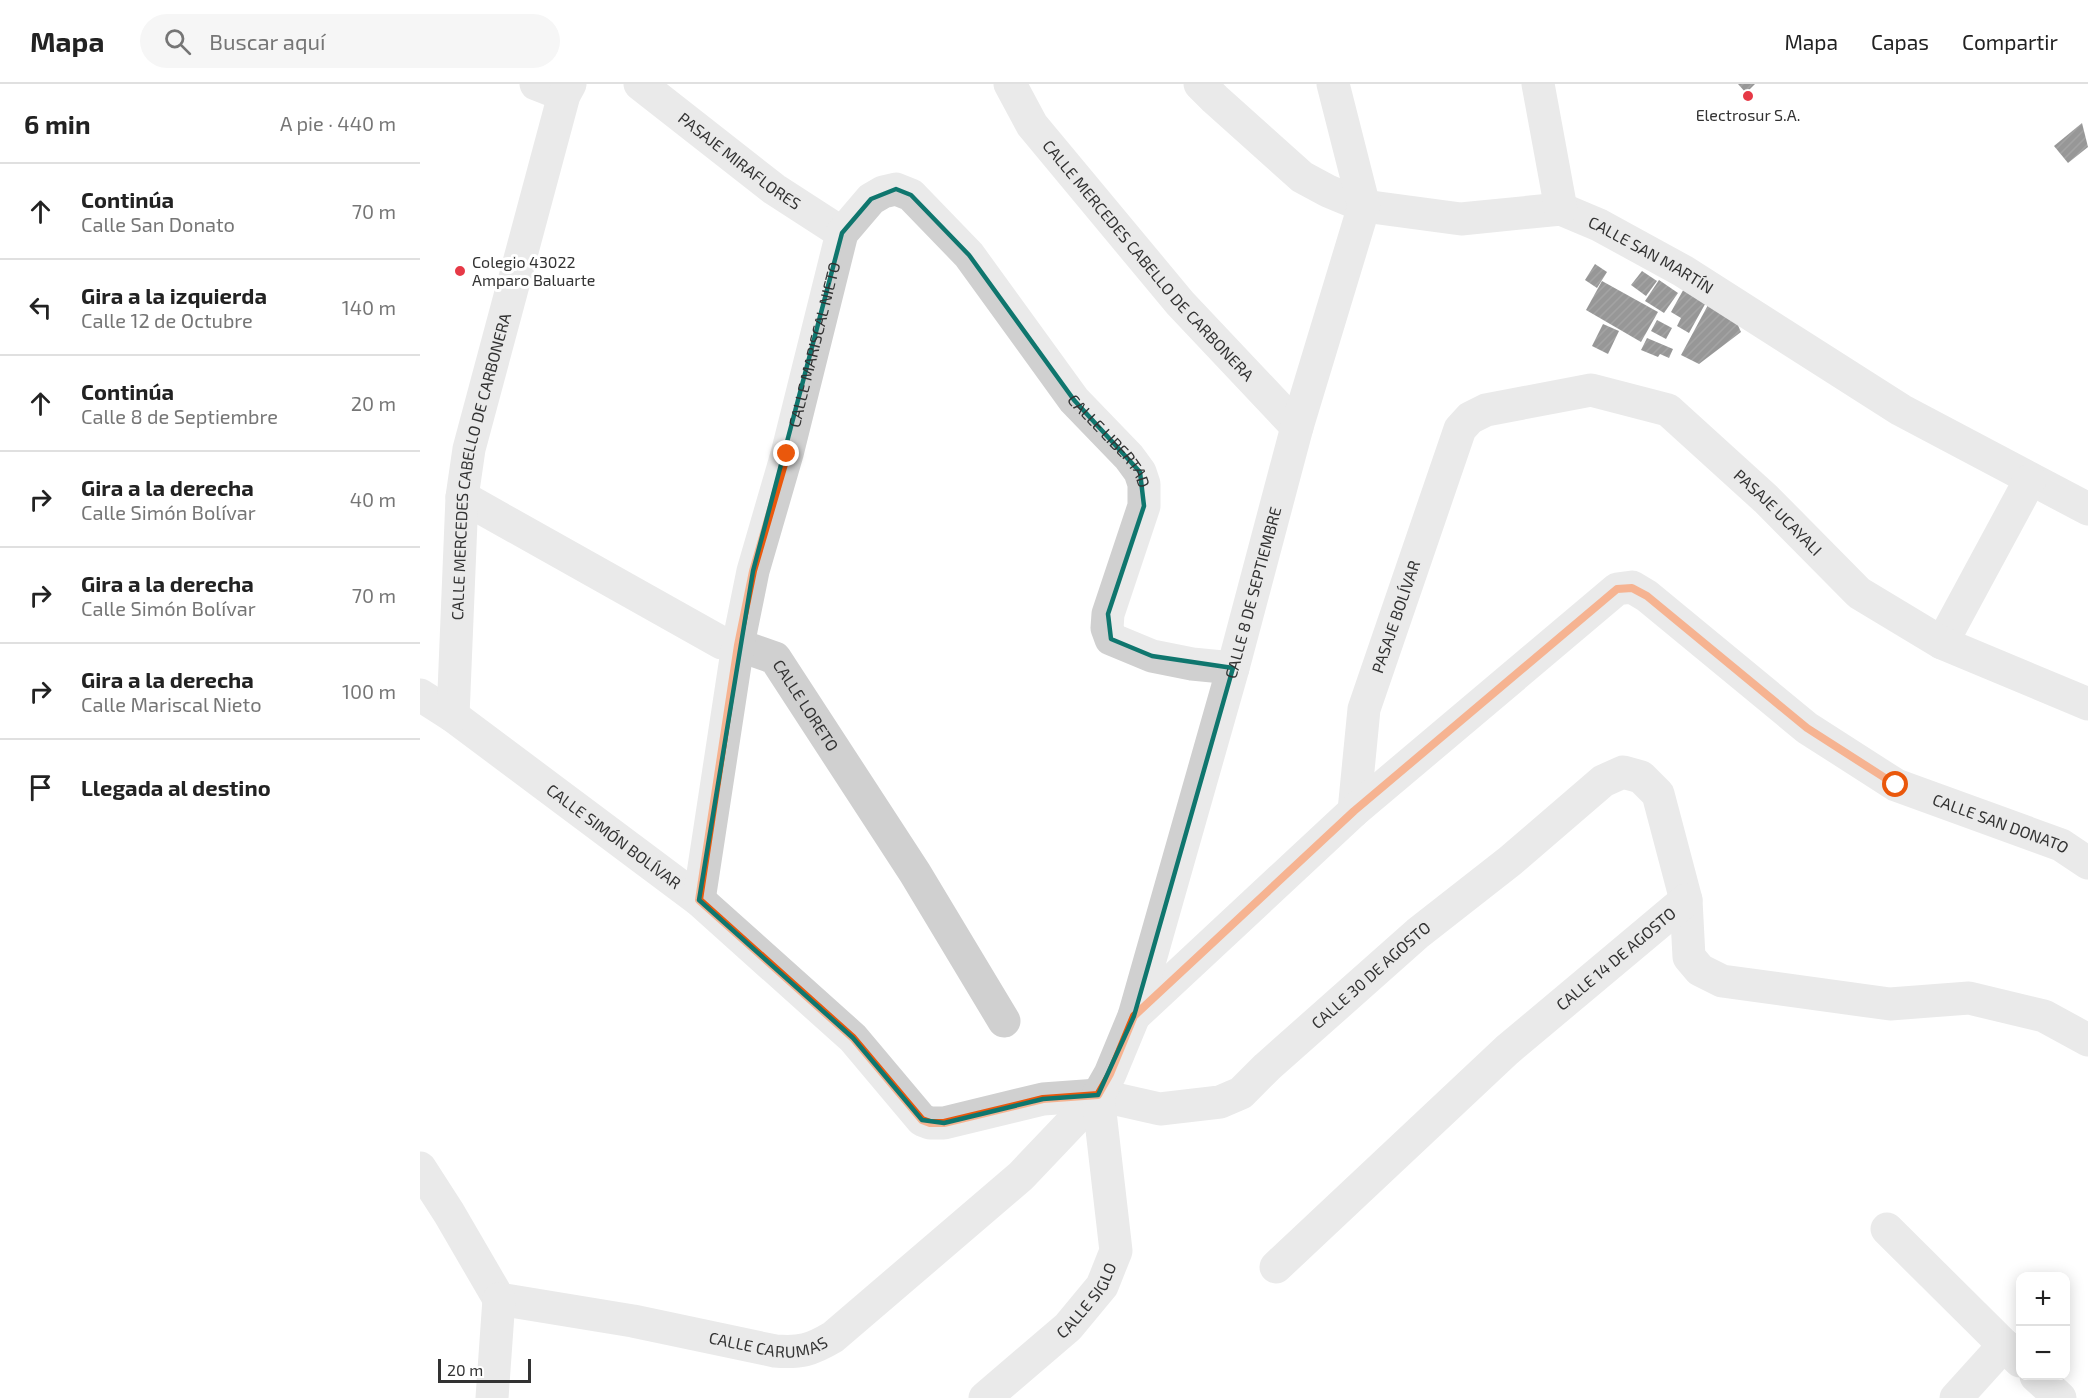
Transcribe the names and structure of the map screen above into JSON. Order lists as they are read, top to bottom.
{
  "streets": {
    "street": [
      "PASAJE MIRAFLORES",
      "CALLE SAN MARTÍN",
      "CALLE MERCEDES CABELLO DE CARBONERA",
      "CALLE MARISCAL NIETO",
      "CALLE LIBERTAD",
      "PASAJE UCAYALI",
      "CALLE 8 DE SEPTIEMBRE",
      "PASAJE BOLÍVAR",
      "CALLE LORETO",
      "CALLE SAN DONATO",
      "CALLE SIMÓN BOLÍVAR",
      "CALLE 14 DE AGOSTO",
      "CALLE 30 DE AGOSTO",
      "CALLE SIGLO",
      "CALLE CARUMAS"
    ]
  },
  "crossings": [
    ["PASAJE MIRAFLORES", "CALLE MARISCAL NIETO"],
    ["CALLE SAN MARTÍN", "CALLE 8 DE SEPTIEMBRE"],
    ["CALLE MERCEDES CABELLO DE CARBONERA", "CALLE 8 DE SEPTIEMBRE"],
    ["CALLE MERCEDES CABELLO DE CARBONERA", "CALLE LORETO"],
    ["CALLE MERCEDES CABELLO DE CARBONERA", "CALLE SIMÓN BOLÍVAR"],
    ["CALLE MARISCAL NIETO", "CALLE LIBERTAD"],
    ["CALLE MARISCAL NIETO", "CALLE LORETO"],
    ["CALLE MARISCAL NIETO", "CALLE SIMÓN BOLÍVAR"],
    ["CALLE LIBERTAD", "CALLE 8 DE SEPTIEMBRE"],
    ["PASAJE UCAYALI", "PASAJE BOLÍVAR"],
    ["CALLE 8 DE SEPTIEMBRE", "CALLE SIMÓN BOLÍVAR"],
    ["CALLE 8 DE SEPTIEMBRE", "CALLE 30 DE AGOSTO"],
    ["CALLE 8 DE SEPTIEMBRE", "CALLE SIGLO"],
    ["CALLE 8 DE SEPTIEMBRE", "CALLE CARUMAS"],
    ["PASAJE BOLÍVAR", "CALLE SAN DONATO"],
    ["CALLE SIMÓN BOLÍVAR", "CALLE 30 DE AGOSTO"],
    ["CALLE SIMÓN BOLÍVAR", "CALLE SIGLO"],
    ["CALLE SIMÓN BOLÍVAR", "CALLE CARUMAS"],
    ["CALLE 14 DE AGOSTO", "CALLE 30 DE AGOSTO"],
    ["CALLE 30 DE AGOSTO", "CALLE SIGLO"],
    ["CALLE 30 DE AGOSTO", "CALLE CARUMAS"],
    ["CALLE SIGLO", "CALLE CARUMAS"]
  ],
  "places": ["Electrosur S.A.", "Colegio 43022 Amparo Baluarte"],
  "scale_bar": "20 m",
  "page": {
    "header": "Mapa",
    "search": "Buscar aquí",
    "nav": ["Mapa", "Capas", "Compartir"],
    "heading": ["6 min", "A pie · 440 m"],
    "list": [
      ["Continúa", "Calle San Donato", "70 m"],
      ["Gira a la izquierda", "Calle 12 de Octubre", "140 m"],
      ["Continúa", "Calle 8 de Septiembre", "20 m"],
      ["Gira a la derecha", "Calle Simón Bolívar", "40 m"],
      ["Gira a la derecha", "Calle Simón Bolívar", "70 m"],
      ["Gira a la derecha", "Calle Mariscal Nieto", "100 m"],
      "Llegada al destino"
    ],
    "map_buttons": ["+", "−"],
    "scale": "20 m"
  }
}
